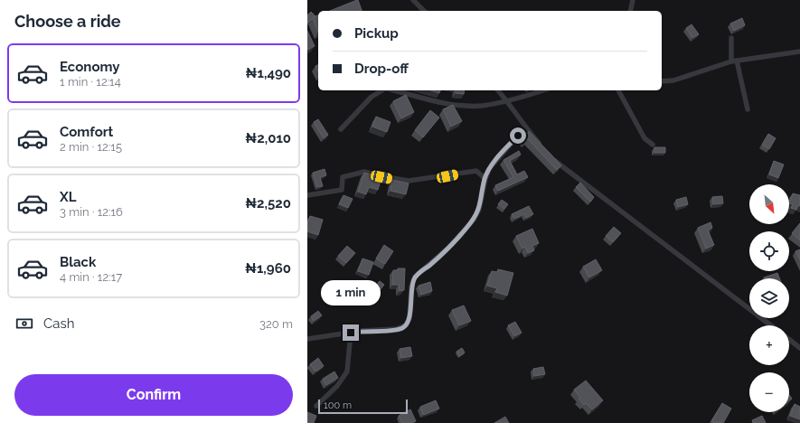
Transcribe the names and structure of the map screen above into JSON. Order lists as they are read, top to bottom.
{
  "scale_bar": "100 m",
  "north": "bottom right",
  "page": {
    "heading": "Choose a ride",
    "banner": ["Pickup", "Drop-off"],
    "list": [
      {
        "name": "Economy",
        "note": "1 min · 12:14",
        "value": "₦1,490"
      },
      {
        "name": "Comfort",
        "note": "2 min · 12:15",
        "value": "₦2,010"
      },
      {
        "name": "XL",
        "note": "3 min · 12:16",
        "value": "₦2,520"
      },
      {
        "name": "Black",
        "note": "4 min · 12:17",
        "value": "₦1,960"
      }
    ],
    "map_buttons": ["+", "−"],
    "bubble": "1 min",
    "pay": ["Cash", "320 m"],
    "buttons": "Confirm",
    "scale": "100 m"
  }
}
